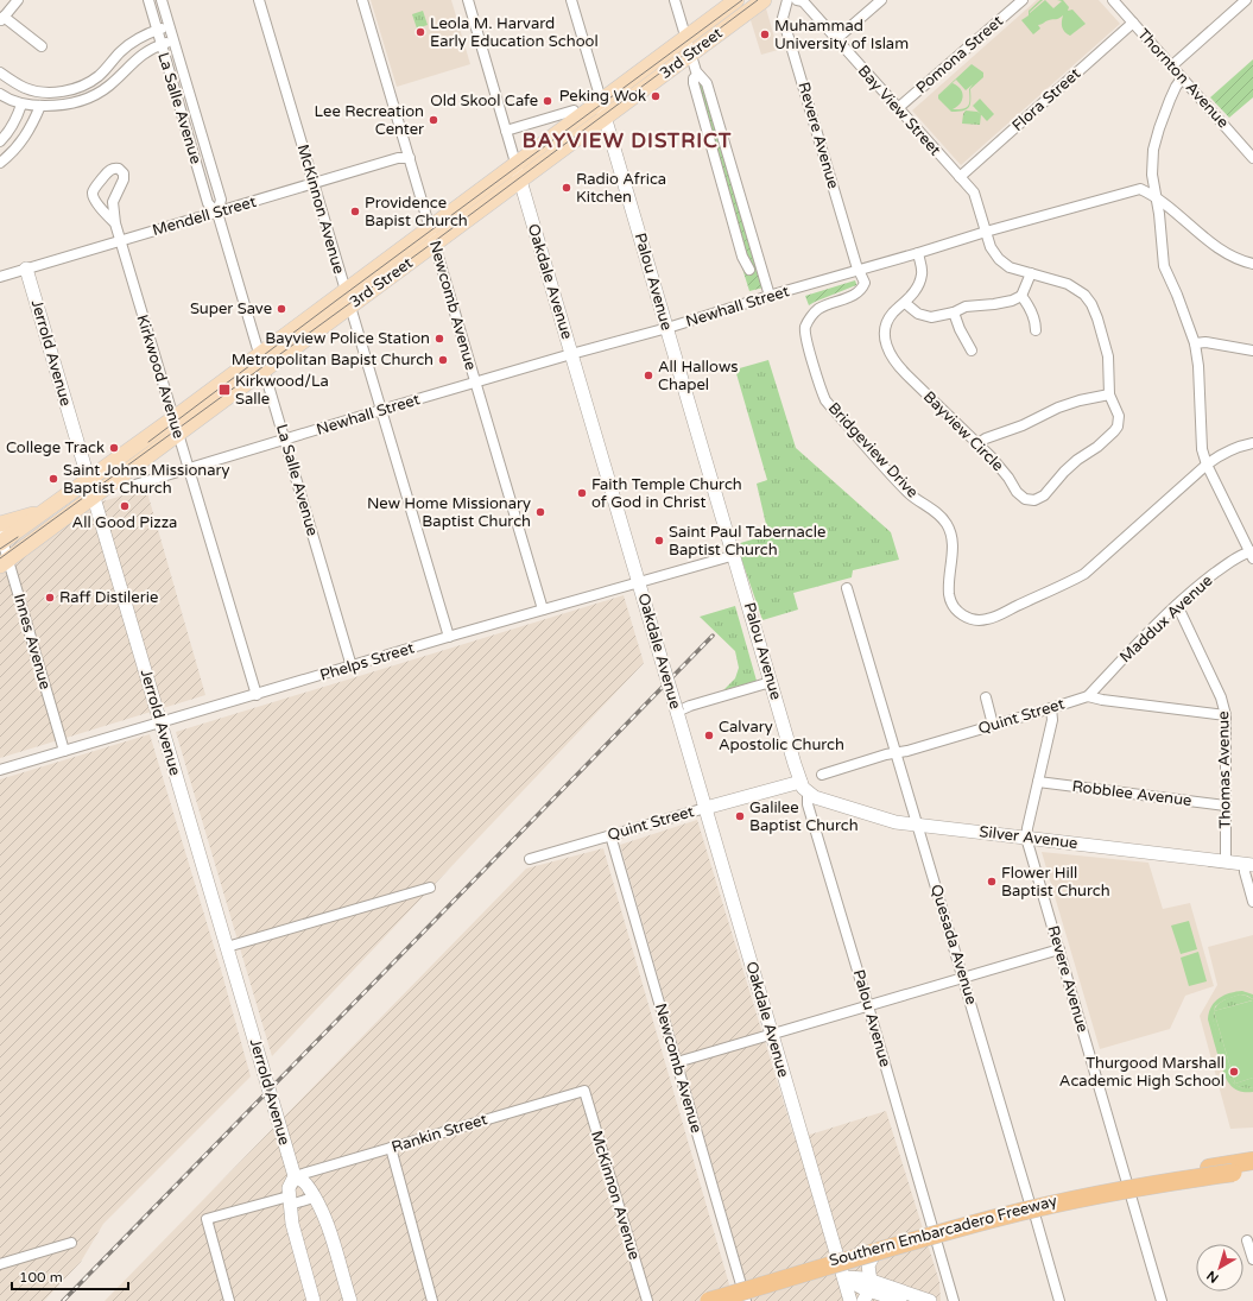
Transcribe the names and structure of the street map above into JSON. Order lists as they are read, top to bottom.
{
  "streets": {
    "highway": ["Southern Embarcadero Freeway"],
    "main road": ["3rd Street"],
    "street": [
      "Pomona Street",
      "Thornton Avenue",
      "Flora Street",
      "La Salle Avenue",
      "Bay View Street",
      "Revere Avenue",
      "McKinnon Avenue",
      "Mendell Street",
      "Oakdale Avenue",
      "Palou Avenue",
      "Newcomb Avenue",
      "Newhall Street",
      "Jerrold Avenue",
      "Kirkwood Avenue",
      "Bayview Circle",
      "Bridgeview Drive",
      "Maddux Avenue",
      "Innes Avenue",
      "Phelps Street",
      "Quint Street",
      "Thomas Avenue",
      "Robblee Avenue",
      "Silver Avenue",
      "Quesada Avenue",
      "Rankin Street"
    ]
  },
  "crossings": [
    ["3rd Street", "La Salle Avenue"],
    ["3rd Street", "McKinnon Avenue"],
    ["3rd Street", "Oakdale Avenue"],
    ["3rd Street", "Palou Avenue"],
    ["3rd Street", "Newcomb Avenue"],
    ["3rd Street", "Jerrold Avenue"],
    ["3rd Street", "Kirkwood Avenue"],
    ["3rd Street", "Innes Avenue"],
    ["Pomona Street", "Bay View Street"],
    ["Thornton Avenue", "Flora Street"],
    ["Flora Street", "Bay View Street"],
    ["La Salle Avenue", "Mendell Street"],
    ["La Salle Avenue", "Newhall Street"],
    ["La Salle Avenue", "Phelps Street"],
    ["Bay View Street", "Newhall Street"],
    ["Bay View Street", "Bayview Circle"],
    ["Revere Avenue", "Newhall Street"],
    ["Revere Avenue", "Bridgeview Drive"],
    ["Revere Avenue", "Quint Street"],
    ["Revere Avenue", "Robblee Avenue"],
    ["Revere Avenue", "Silver Avenue"],
    ["Revere Avenue", "Southern Embarcadero Freeway"],
    ["McKinnon Avenue", "Mendell Street"],
    ["McKinnon Avenue", "Newhall Street"],
    ["McKinnon Avenue", "Phelps Street"],
    ["McKinnon Avenue", "Rankin Street"],
    ["Mendell Street", "Newcomb Avenue"],
    ["Mendell Street", "Jerrold Avenue"],
    ["Mendell Street", "Kirkwood Avenue"],
    ["Oakdale Avenue", "Newhall Street"],
    ["Oakdale Avenue", "Phelps Street"],
    ["Oakdale Avenue", "Quint Street"],
    ["Palou Avenue", "Newhall Street"],
    ["Palou Avenue", "Phelps Street"],
    ["Palou Avenue", "Quint Street"],
    ["Palou Avenue", "Silver Avenue"],
    ["Newcomb Avenue", "Newhall Street"],
    ["Newcomb Avenue", "Phelps Street"],
    ["Newcomb Avenue", "Quint Street"],
    ["Newhall Street", "Kirkwood Avenue"],
    ["Newhall Street", "Bayview Circle"],
    ["Newhall Street", "Bridgeview Drive"],
    ["Jerrold Avenue", "Phelps Street"],
    ["Jerrold Avenue", "Rankin Street"],
    ["Kirkwood Avenue", "Phelps Street"],
    ["Maddux Avenue", "Quint Street"],
    ["Maddux Avenue", "Thomas Avenue"],
    ["Innes Avenue", "Phelps Street"],
    ["Quint Street", "Thomas Avenue"],
    ["Quint Street", "Quesada Avenue"],
    ["Thomas Avenue", "Robblee Avenue"],
    ["Thomas Avenue", "Silver Avenue"],
    ["Silver Avenue", "Quesada Avenue"]
  ],
  "districts": ["BAYVIEW DISTRICT"],
  "places": {
    "other": [
      "Leola M. Harvard Early Education School",
      "Muhammad University of Islam",
      "Peking Wok",
      "Old Skool Cafe",
      "Lee Recreation Center",
      "Radio Africa Kitchen",
      "Providence Bapist Church",
      "Super Save",
      "Bayview Police Station",
      "Metropolitan Bapist Church",
      "All Hallows Chapel",
      "College Track",
      "Saint Johns Missionary Baptist Church",
      "Faith Temple Church of God in Christ",
      "All Good Pizza",
      "New Home Missionary Baptist Church",
      "Saint Paul Tabernacle Baptist Church",
      "Raff Distilerie",
      "Calvary Apostolic Church",
      "Galilee Baptist Church",
      "Flower Hill Baptist Church",
      "Thurgood Marshall Academic High School"
    ],
    "transit": ["Kirkwood/La Salle"]
  },
  "scale_bar": "100 m",
  "north": "bottom left"
}
